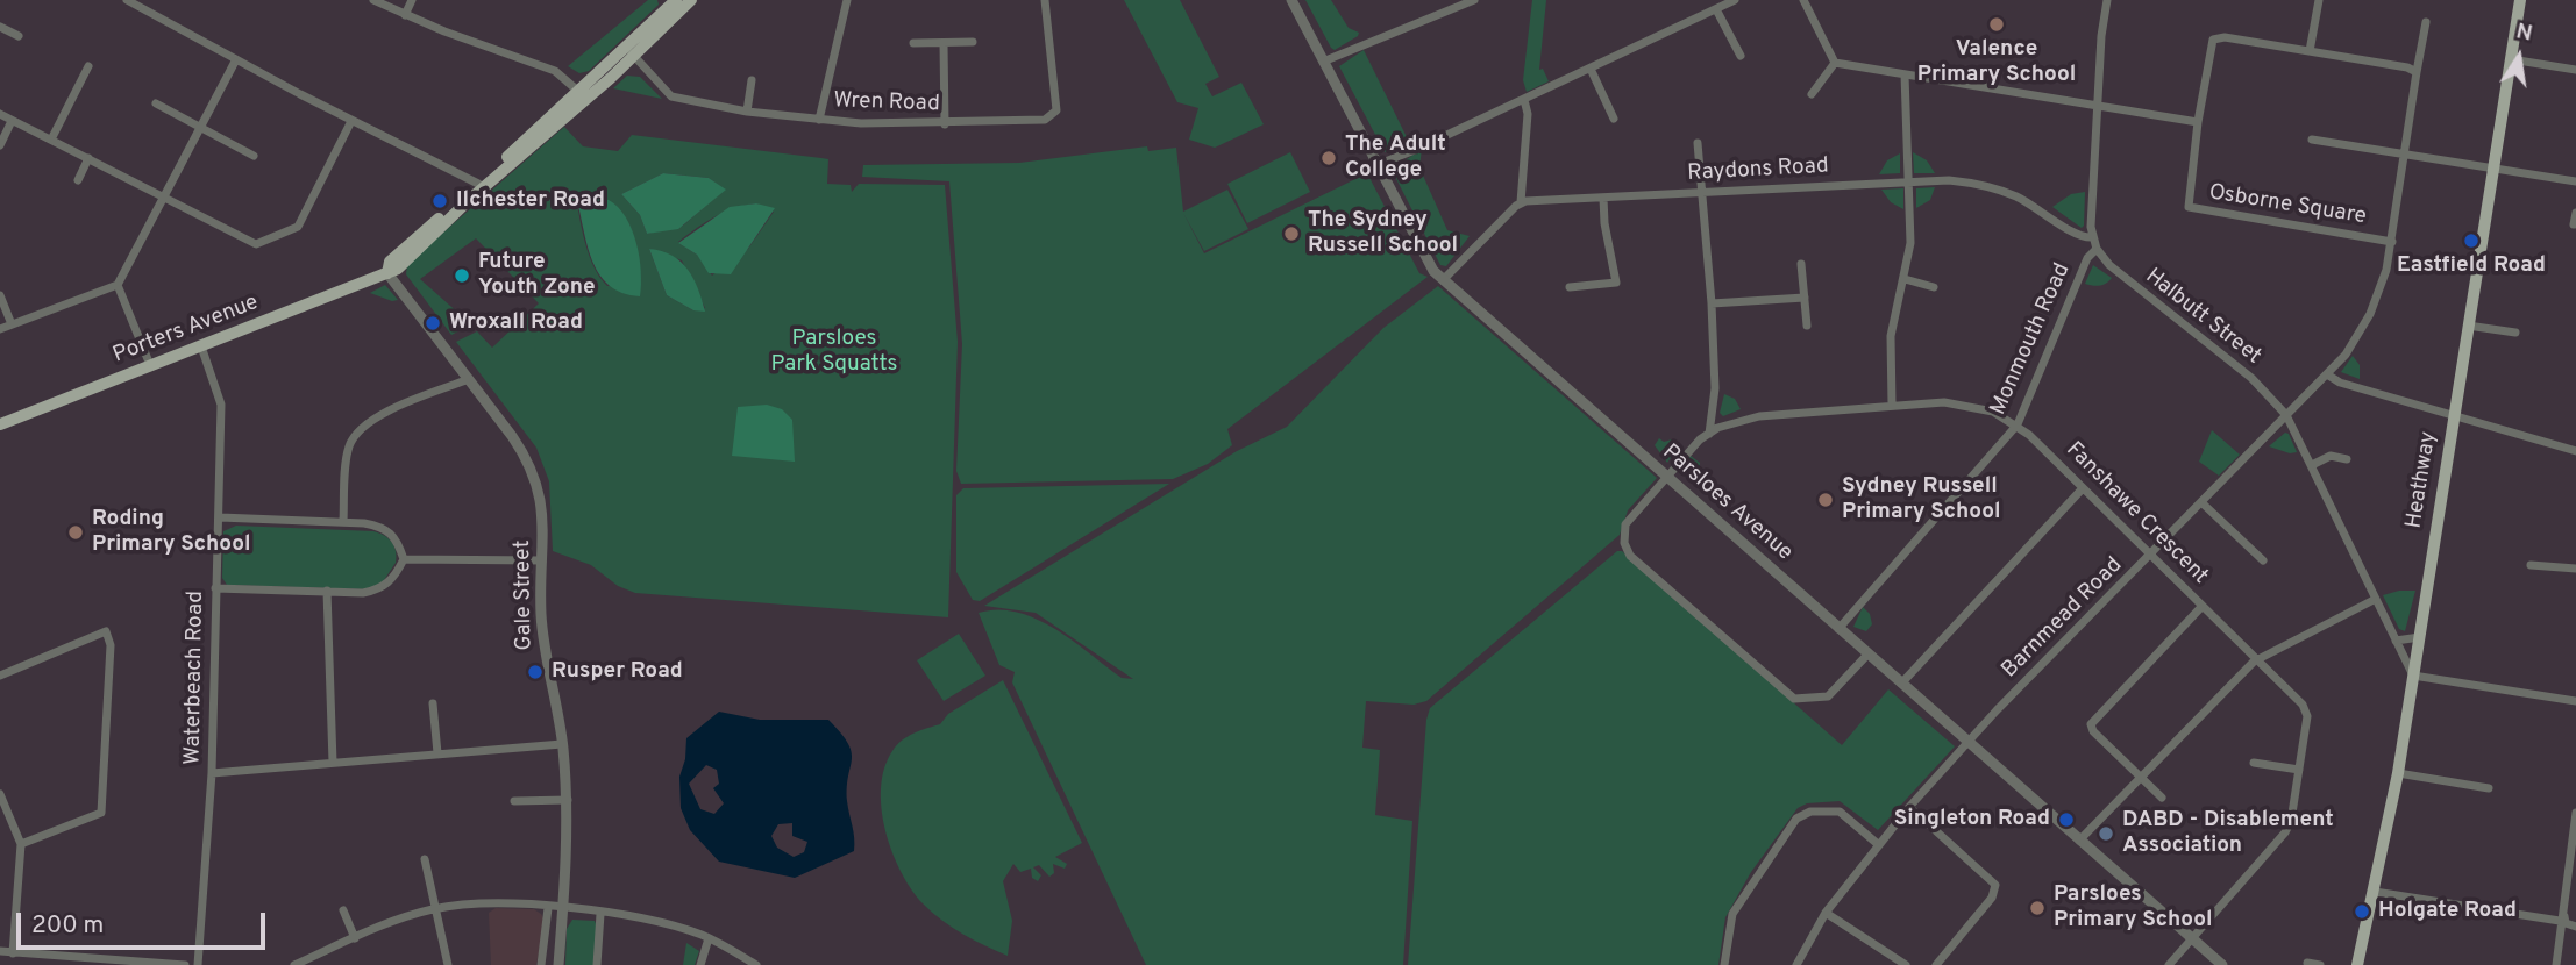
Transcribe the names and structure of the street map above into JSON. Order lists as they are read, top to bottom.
{
  "streets": {
    "main road": ["Porters Avenue", "Heathway"],
    "street": [
      "Wren Road",
      "Raydons Road",
      "Osborne Square",
      "Halbutt Street",
      "Monmouth Road",
      "Parsloes Avenue",
      "Fanshawe Crescent",
      "Gale Street",
      "Barnmead Road",
      "Waterbeach Road"
    ]
  },
  "crossings": [
    ["Wren Road", "Porters Avenue"],
    ["Raydons Road", "Halbutt Street"],
    ["Osborne Square", "Barnmead Road"],
    ["Halbutt Street", "Monmouth Road"],
    ["Halbutt Street", "Heathway"],
    ["Halbutt Street", "Barnmead Road"],
    ["Porters Avenue", "Gale Street"],
    ["Porters Avenue", "Waterbeach Road"],
    ["Monmouth Road", "Parsloes Avenue"],
    ["Monmouth Road", "Fanshawe Crescent"],
    ["Parsloes Avenue", "Fanshawe Crescent"],
    ["Parsloes Avenue", "Barnmead Road"],
    ["Fanshawe Crescent", "Barnmead Road"]
  ],
  "parks": ["Parsloes Park Squatts"],
  "places": [
    "Valence Primary School",
    "The Adult College",
    "Ilchester Road",
    "The Sydney Russell School",
    "Eastfield Road",
    "Future Youth Zone",
    "Wroxall Road",
    "Sydney Russell Primary School",
    "Roding Primary School",
    "Rusper Road",
    "Singleton Road",
    "DABD - Disablement Association",
    "Parsloes Primary School",
    "Holgate Road"
  ],
  "scale_bar": "200 m",
  "north": "top"
}
